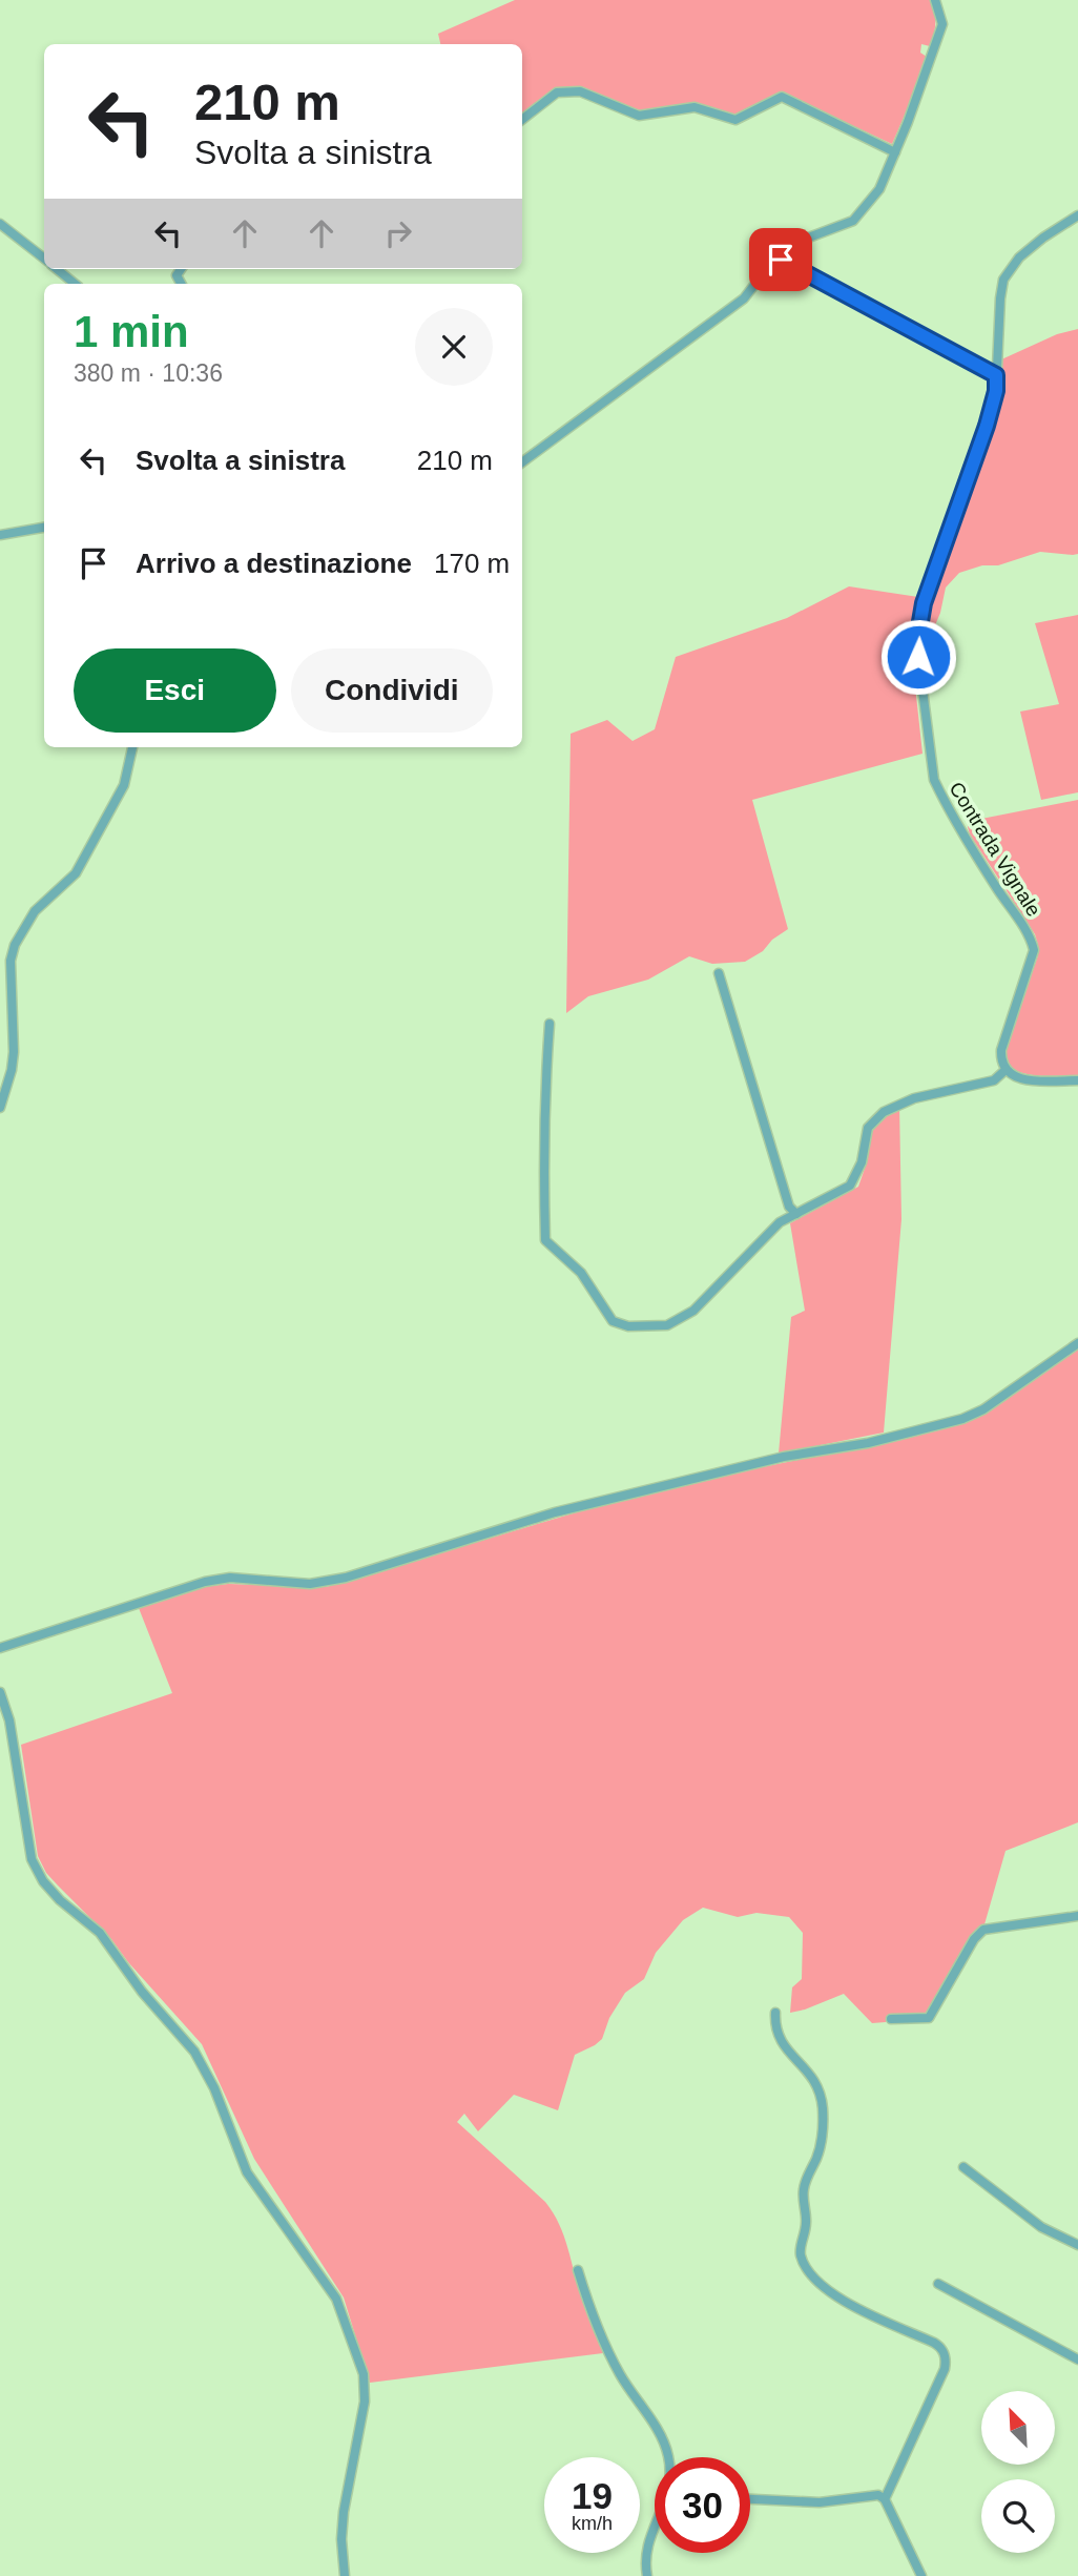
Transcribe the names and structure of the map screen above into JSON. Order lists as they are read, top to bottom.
{
  "streets": {
    "street": ["Contrada Vignale"]
  },
  "north": "top left",
  "page": {
    "turn": ["210 m", "Svolta a sinistra"],
    "heading": ["1 min", "380 m · 10:36"],
    "list": [
      {
        "name": "Svolta a sinistra",
        "value": "210 m"
      },
      {
        "name": "Arrivo a destinazione",
        "value": "170 m"
      }
    ],
    "buttons": ["Esci", "Condividi"],
    "speed": "19 km/h",
    "limit": "30"
  }
}
